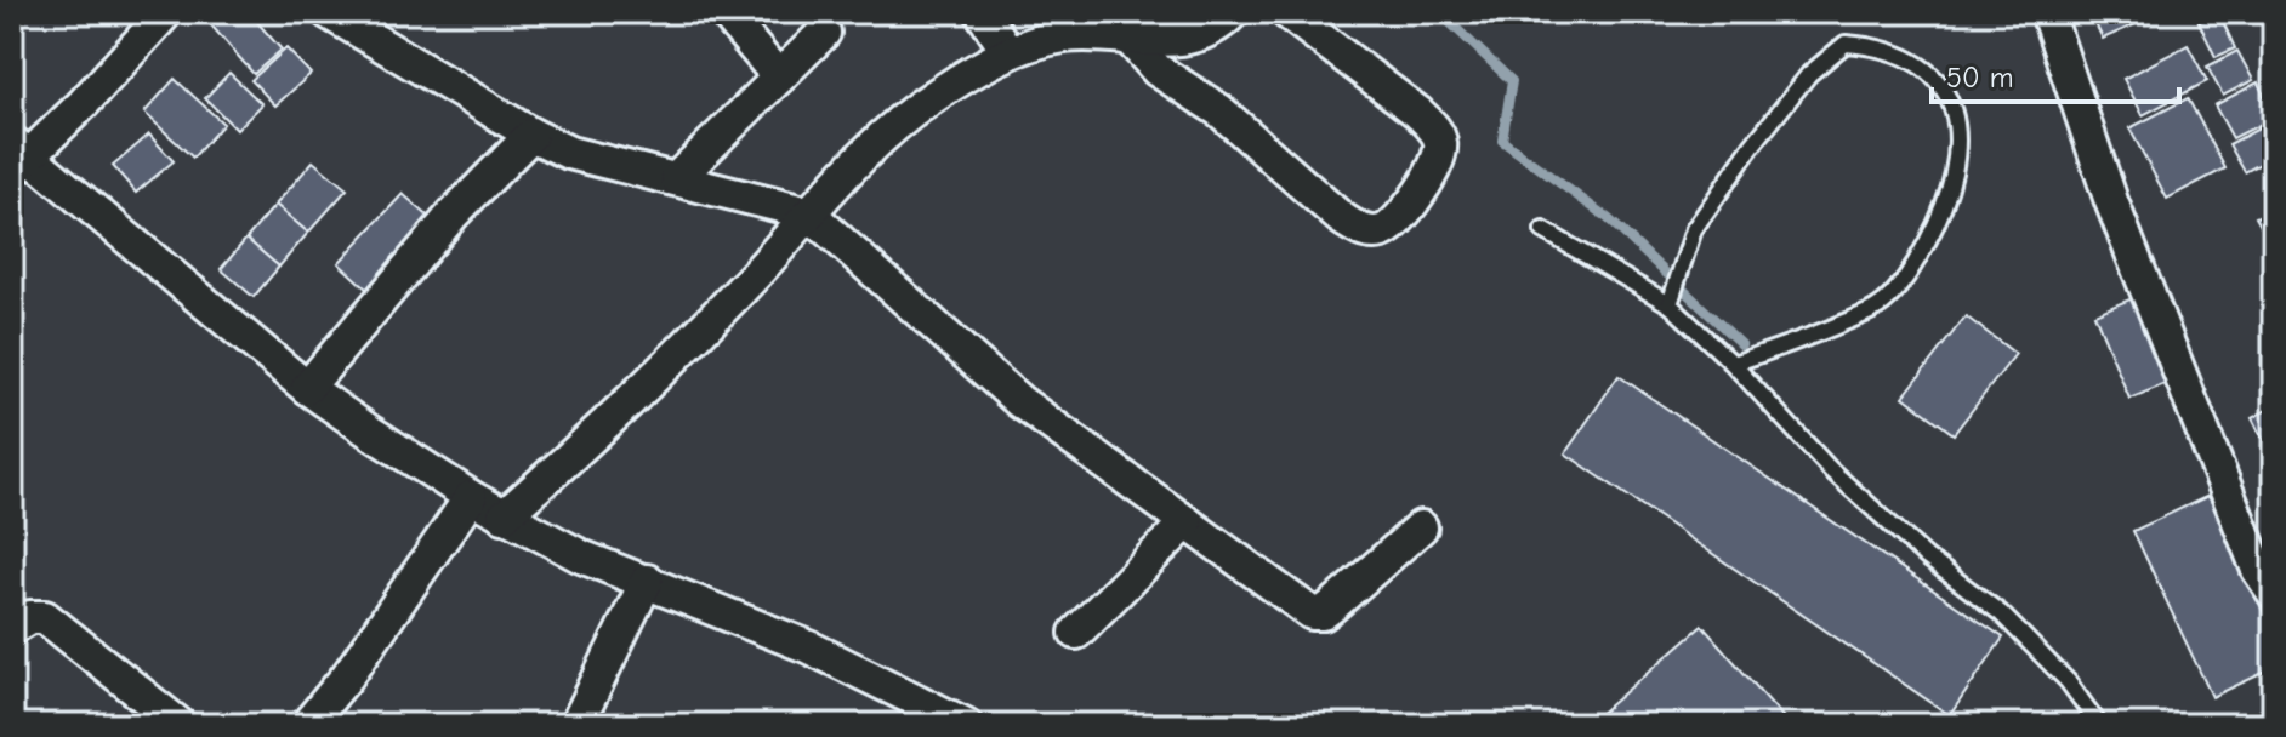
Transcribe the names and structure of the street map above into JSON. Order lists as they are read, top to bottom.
{
  "scale_bar": "50 m"
}
